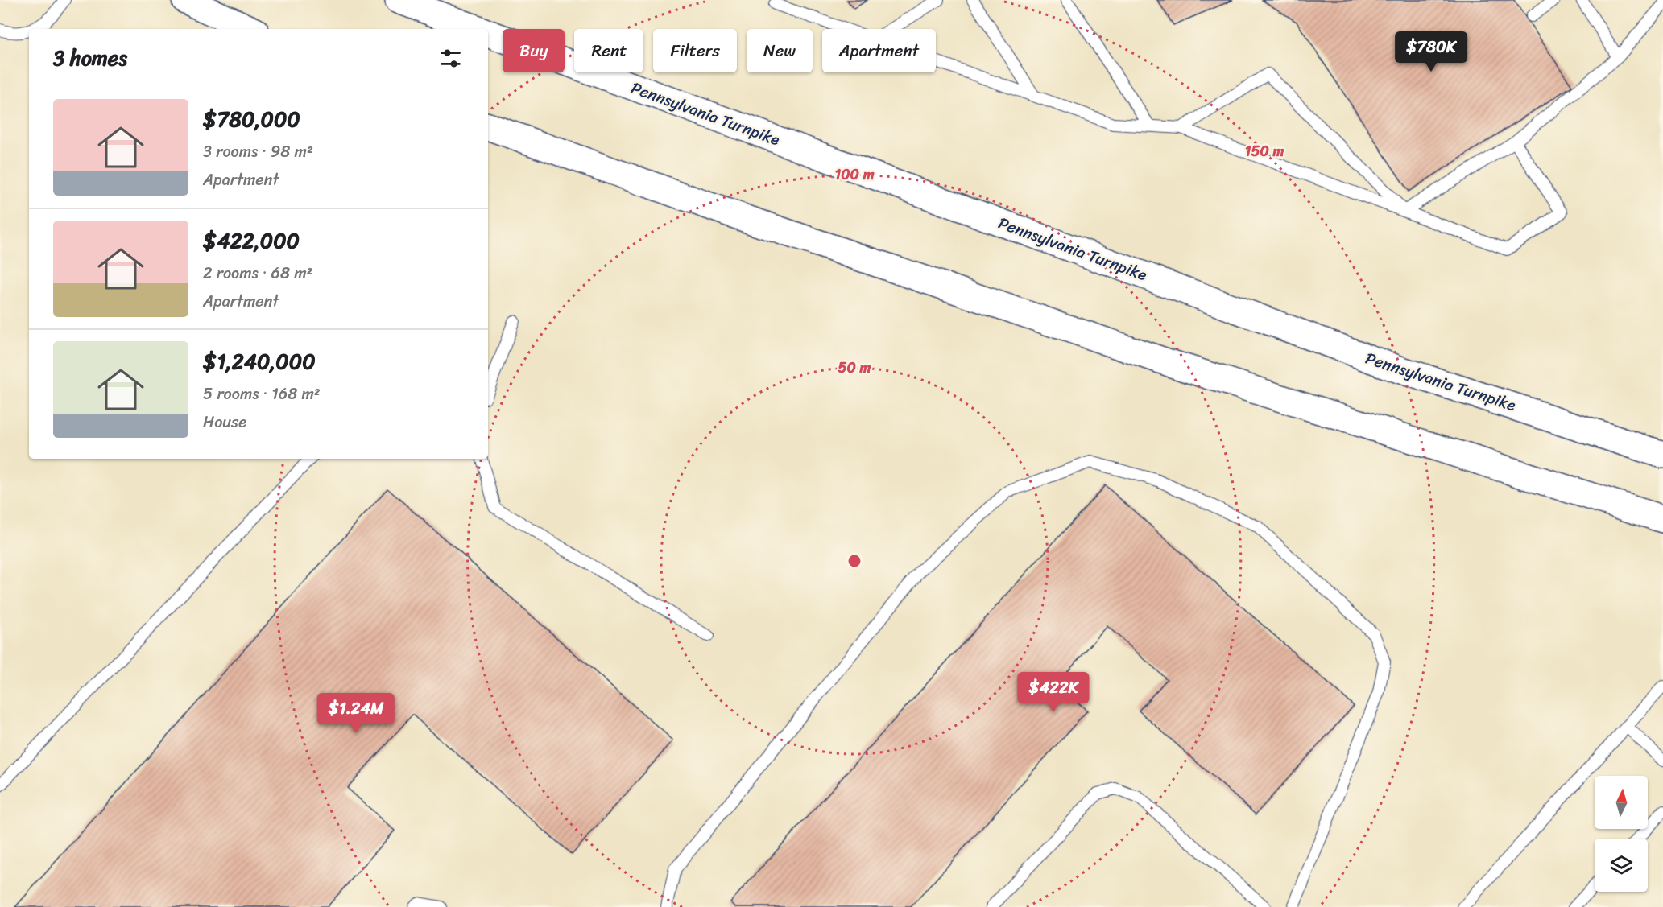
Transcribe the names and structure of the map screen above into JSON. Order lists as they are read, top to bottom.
{
  "streets": {
    "highway": ["Pennsylvania Turnpike"]
  },
  "north": "top",
  "page": {
    "chip": [
      "Buy",
      "Rent",
      "Filters",
      "New",
      "Apartment"
    ],
    "heading": "3 homes",
    "price": ["$780K", "$422K", "$1.24M"],
    "list": [
      {
        "name": "$780,000",
        "note": "3 rooms · 98 m² · Apartment"
      },
      {
        "name": "$422,000",
        "note": "2 rooms · 68 m² · Apartment"
      },
      {
        "name": "$1,240,000",
        "note": "5 rooms · 168 m² · House"
      }
    ]
  },
  "rings": ["150 m", "100 m", "50 m"]
}
